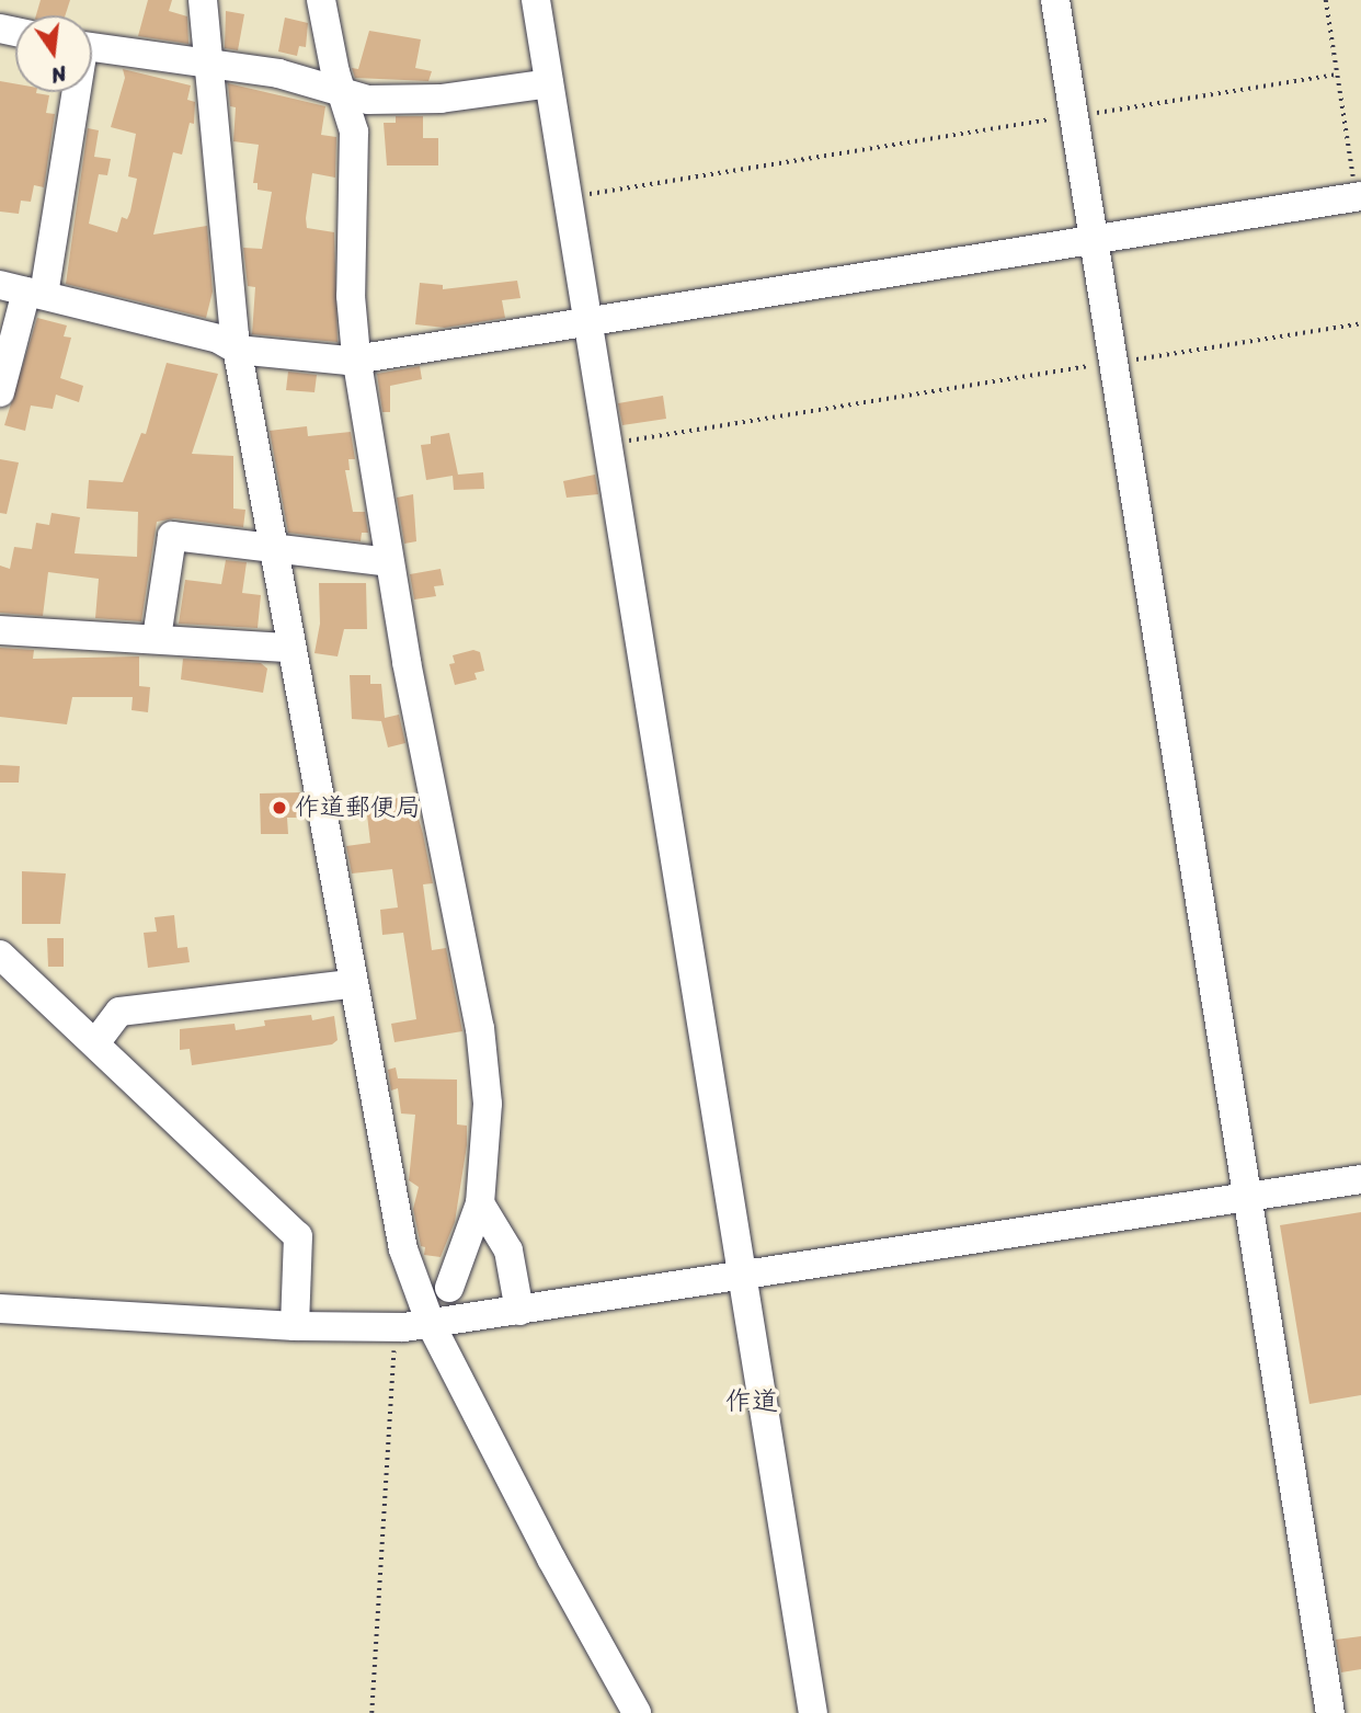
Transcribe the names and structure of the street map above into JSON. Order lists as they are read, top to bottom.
{
  "districts": ["作道"],
  "places": ["作道郵便局"],
  "north": "bottom"
}
